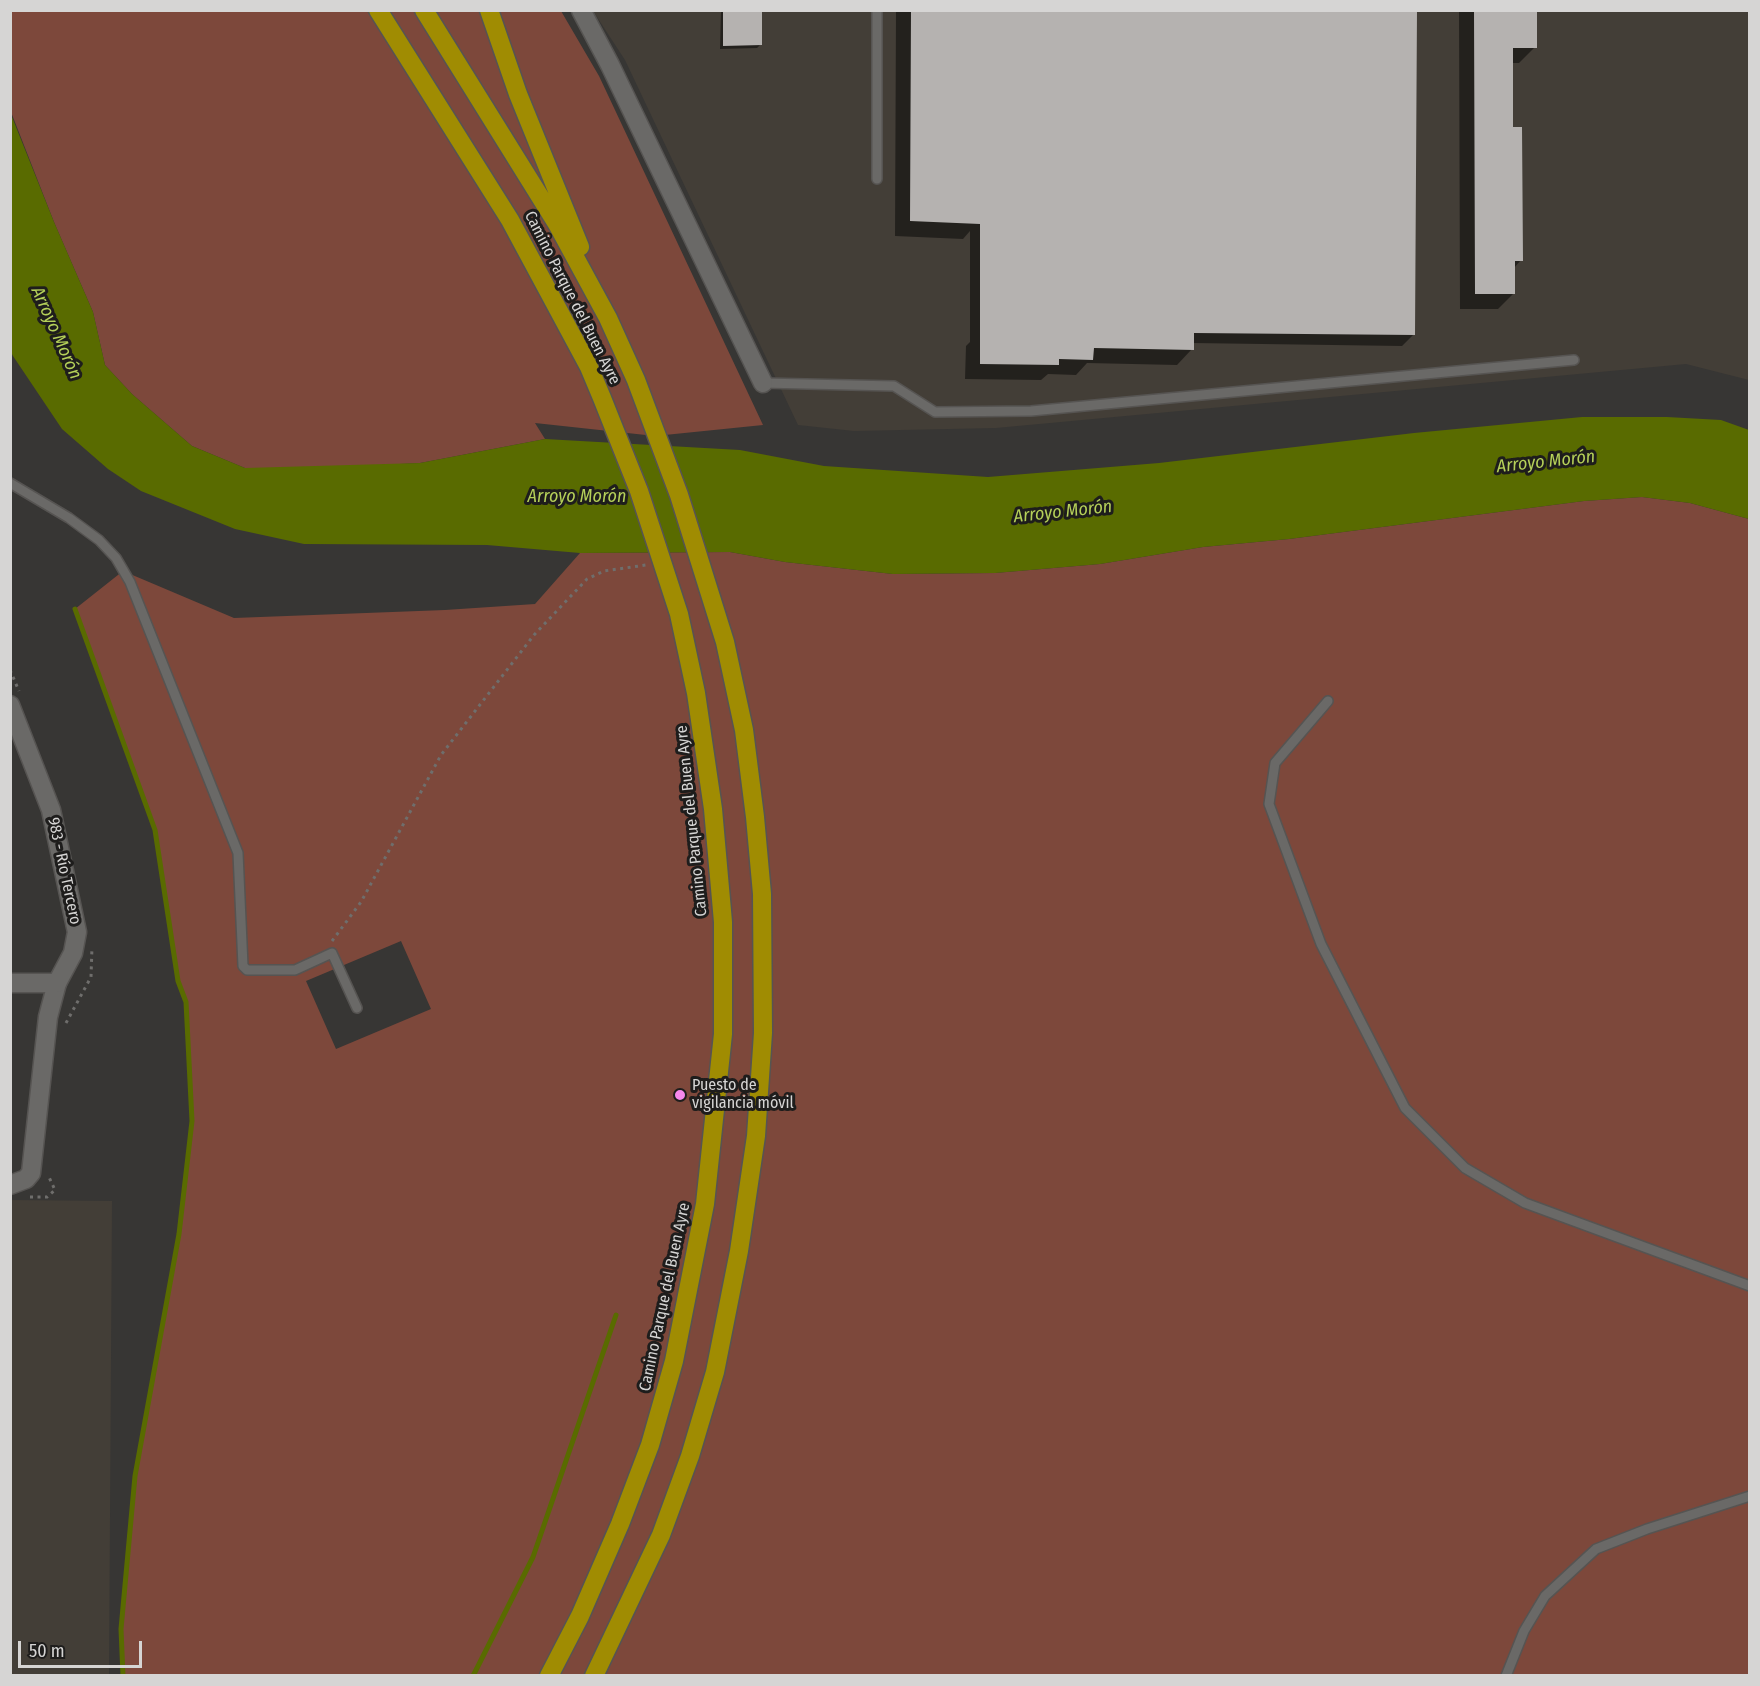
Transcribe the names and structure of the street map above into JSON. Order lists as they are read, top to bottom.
{
  "streets": {
    "highway": ["Camino Parque del Buen Ayre"],
    "street": ["983 - Río Tercero"]
  },
  "water": ["Arroyo Morón"],
  "places": ["Puesto de vigilancia móvil"],
  "scale_bar": "50 m"
}
